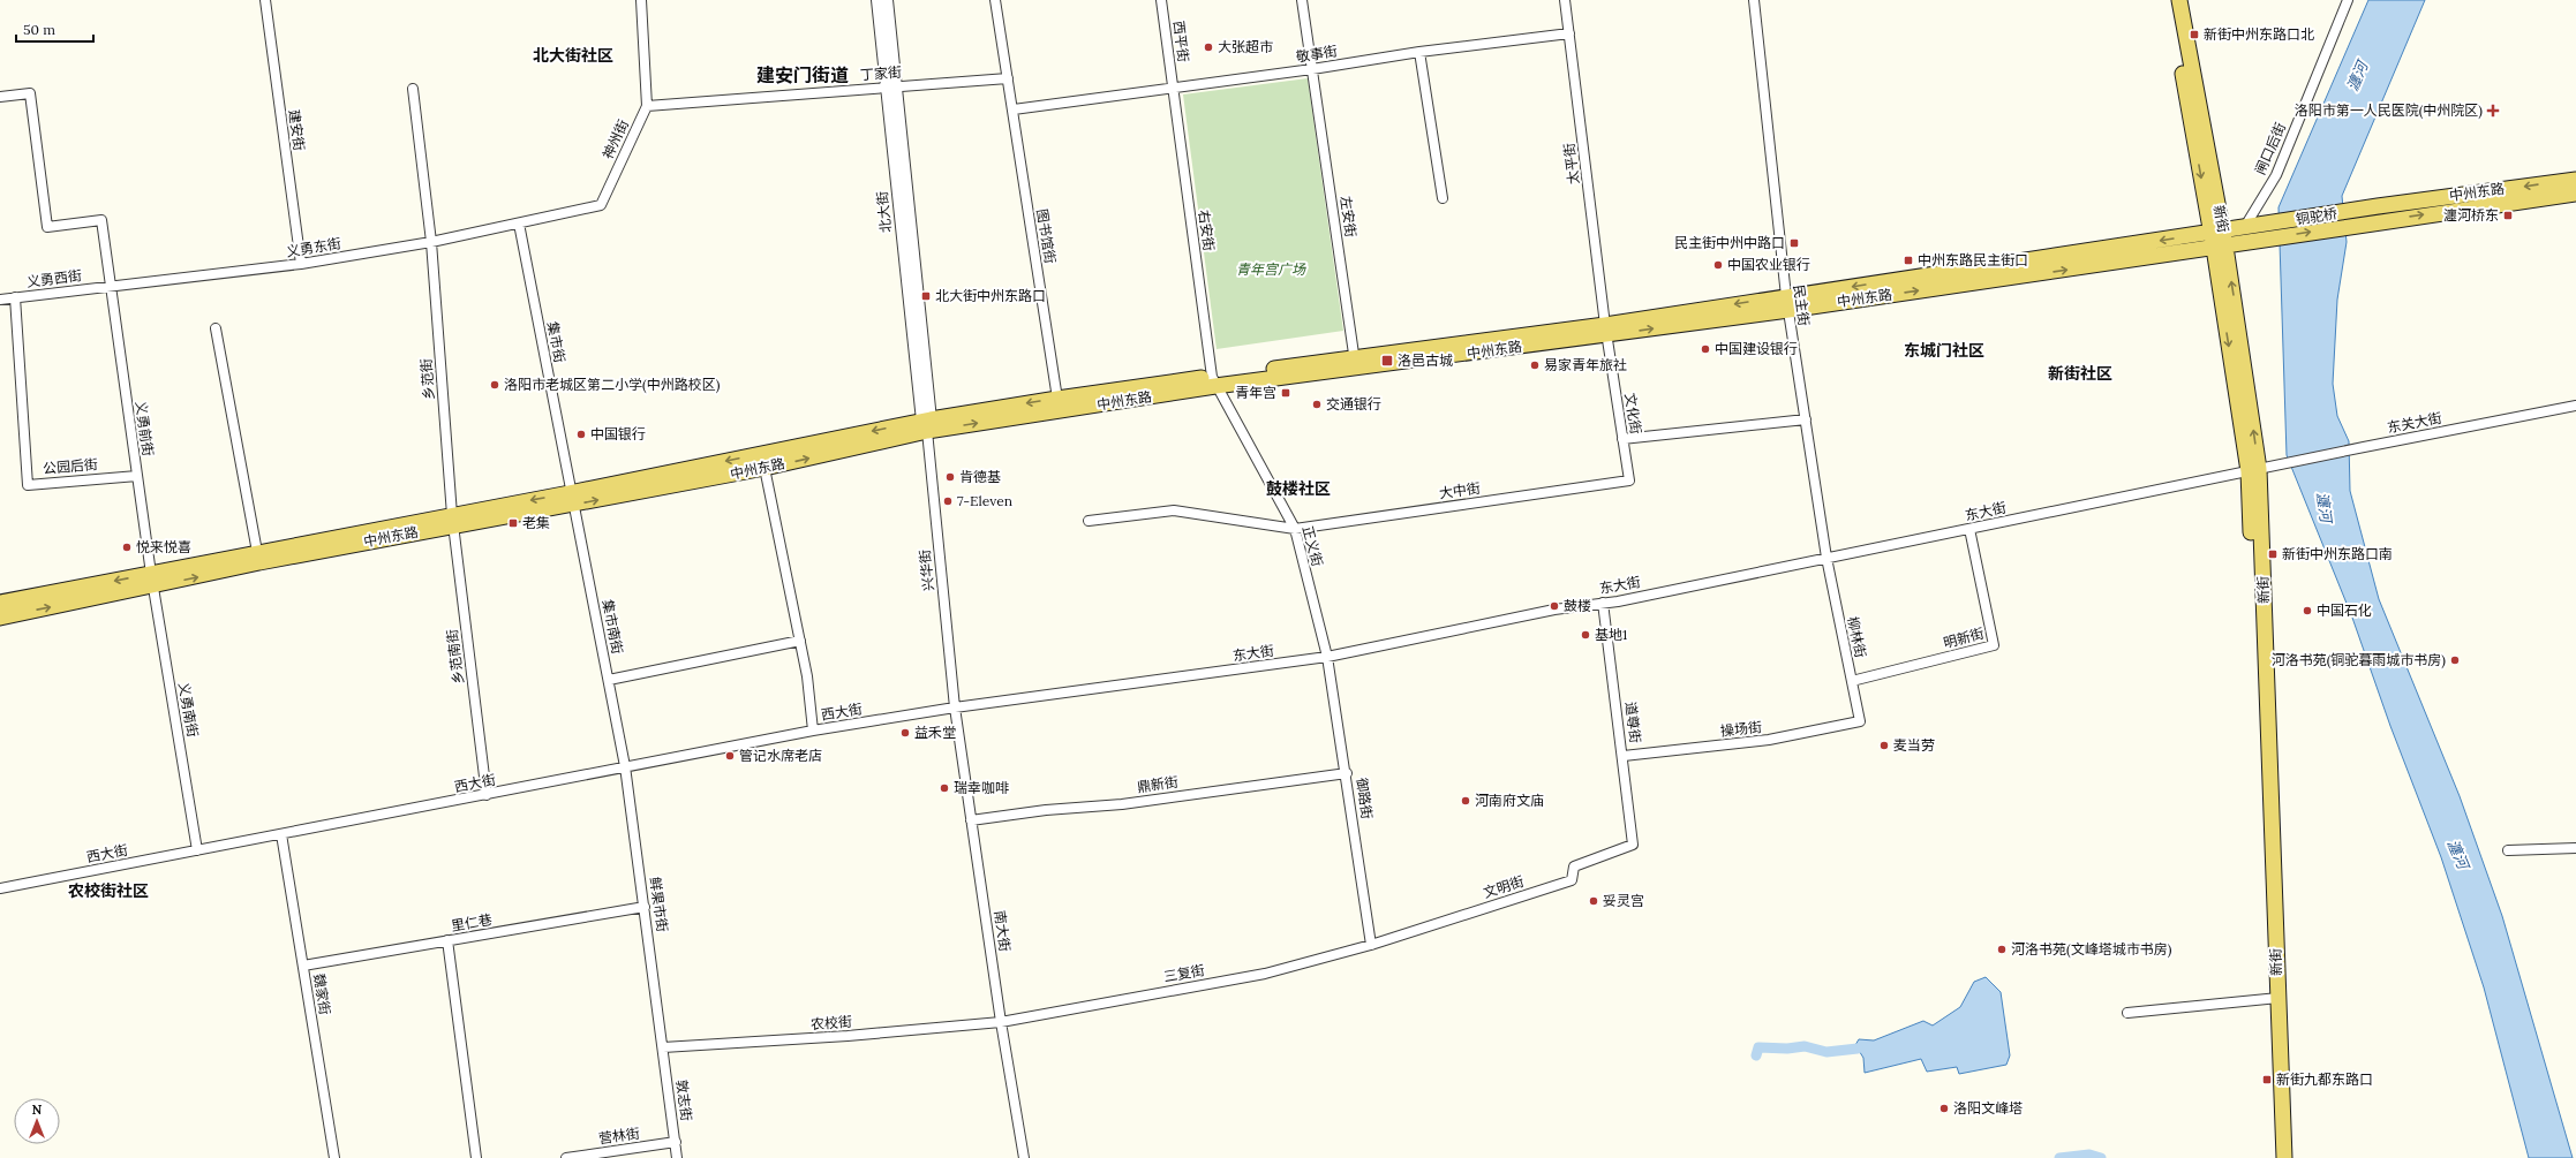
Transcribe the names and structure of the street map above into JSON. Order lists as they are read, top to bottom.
{
  "streets": {
    "main road": ["中州东路", "铜驼桥", "新街"],
    "street": [
      "西平街",
      "敬事街",
      "丁家街",
      "建安街",
      "神州街",
      "闸口后街",
      "太平街",
      "北大街",
      "左安街",
      "右安街",
      "图书馆街",
      "义勇东街",
      "义勇西街",
      "民主街",
      "集市街",
      "乡范街",
      "文化街",
      "东关大街",
      "义勇前街",
      "公园后街",
      "大中街",
      "东大街",
      "正义街",
      "兴华街",
      "集市南街",
      "柳林街",
      "明新街",
      "乡范南街",
      "义勇南街",
      "西大街",
      "道尊街",
      "操场街",
      "鼎新街",
      "御路街",
      "文明街",
      "鲜果市街",
      "里仁巷",
      "南大街",
      "三复街",
      "魏家街",
      "农校街",
      "敦志街",
      "营林街"
    ]
  },
  "crossings": [
    ["西平街", "敬事街"],
    ["西平街", "右安街"],
    ["敬事街", "太平街"],
    ["敬事街", "左安街"],
    ["敬事街", "右安街"],
    ["敬事街", "图书馆街"],
    ["丁家街", "神州街"],
    ["丁家街", "北大街"],
    ["丁家街", "图书馆街"],
    ["建安街", "义勇东街"],
    ["神州街", "义勇东街"],
    ["神州街", "集市街"],
    ["闸口后街", "中州东路"],
    ["闸口后街", "铜驼桥"],
    ["太平街", "中州东路"],
    ["太平街", "文化街"],
    ["中州东路", "北大街"],
    ["中州东路", "左安街"],
    ["中州东路", "铜驼桥"],
    ["中州东路", "新街"],
    ["中州东路", "右安街"],
    ["中州东路", "图书馆街"],
    ["中州东路", "民主街"],
    ["中州东路", "集市街"],
    ["中州东路", "乡范街"],
    ["中州东路", "文化街"],
    ["中州东路", "义勇前街"],
    ["中州东路", "正义街"],
    ["中州东路", "兴华街"],
    ["中州东路", "集市南街"],
    ["中州东路", "乡范南街"],
    ["中州东路", "义勇南街"],
    ["北大街", "兴华街"],
    ["新街", "东关大街"],
    ["新街", "东大街"],
    ["右安街", "正义街"],
    ["义勇东街", "义勇西街"],
    ["义勇东街", "集市街"],
    ["义勇东街", "乡范街"],
    ["义勇东街", "义勇前街"],
    ["义勇西街", "义勇前街"],
    ["义勇西街", "公园后街"],
    ["民主街", "东大街"],
    ["民主街", "柳林街"],
    ["集市街", "集市南街"],
    ["乡范街", "乡范南街"],
    ["文化街", "大中街"],
    ["东关大街", "东大街"],
    ["义勇前街", "公园后街"],
    ["义勇前街", "义勇南街"],
    ["大中街", "正义街"],
    ["东大街", "正义街"],
    ["东大街", "兴华街"],
    ["东大街", "柳林街"],
    ["东大街", "明新街"],
    ["东大街", "西大街"],
    ["东大街", "道尊街"],
    ["东大街", "御路街"],
    ["东大街", "南大街"],
    ["正义街", "御路街"],
    ["兴华街", "西大街"],
    ["兴华街", "南大街"],
    ["集市南街", "西大街"],
    ["集市南街", "鲜果市街"],
    ["柳林街", "明新街"],
    ["柳林街", "操场街"],
    ["乡范南街", "西大街"],
    ["义勇南街", "西大街"],
    ["西大街", "鲜果市街"],
    ["西大街", "南大街"],
    ["西大街", "魏家街"],
    ["道尊街", "操场街"],
    ["道尊街", "文明街"],
    ["鼎新街", "御路街"],
    ["鼎新街", "南大街"],
    ["御路街", "文明街"],
    ["御路街", "三复街"],
    ["文明街", "三复街"],
    ["鲜果市街", "里仁巷"],
    ["鲜果市街", "农校街"],
    ["鲜果市街", "敦志街"],
    ["里仁巷", "魏家街"],
    ["南大街", "三复街"],
    ["南大街", "农校街"],
    ["三复街", "农校街"],
    ["农校街", "敦志街"],
    ["敦志街", "营林街"]
  ],
  "districts": [
    "北大街社区",
    "建安门街道",
    "东城门社区",
    "新街社区",
    "鼓楼社区",
    "农校街社区"
  ],
  "water": ["瀍河"],
  "parks": ["青年宫广场"],
  "places": {
    "transit": [
      "新街中州东路口北",
      "瀍河桥东",
      "民主街中州中路口",
      "中州东路民主街口",
      "北大街中州东路口",
      "洛邑古城",
      "青年宫",
      "老集",
      "新街中州东路口南",
      "新街九都东路口"
    ],
    "other": [
      "大张超市",
      "中国农业银行",
      "中国建设银行",
      "易家青年旅社",
      "洛阳市老城区第二小学(中州路校区)",
      "交通银行",
      "中国银行",
      "肯德基",
      "7-Eleven",
      "悦来悦喜",
      "鼓楼",
      "中国石化",
      "基地1",
      "河洛书苑(铜驼暮雨城市书房)",
      "益禾堂",
      "麦当劳",
      "管记水席老店",
      "瑞幸咖啡",
      "河南府文庙",
      "妥灵宫",
      "河洛书苑(文峰塔城市书房)",
      "洛阳文峰塔"
    ],
    "health": ["洛阳市第一人民医院(中州院区)"]
  },
  "scale_bar": "50 m",
  "north": "top"
}
